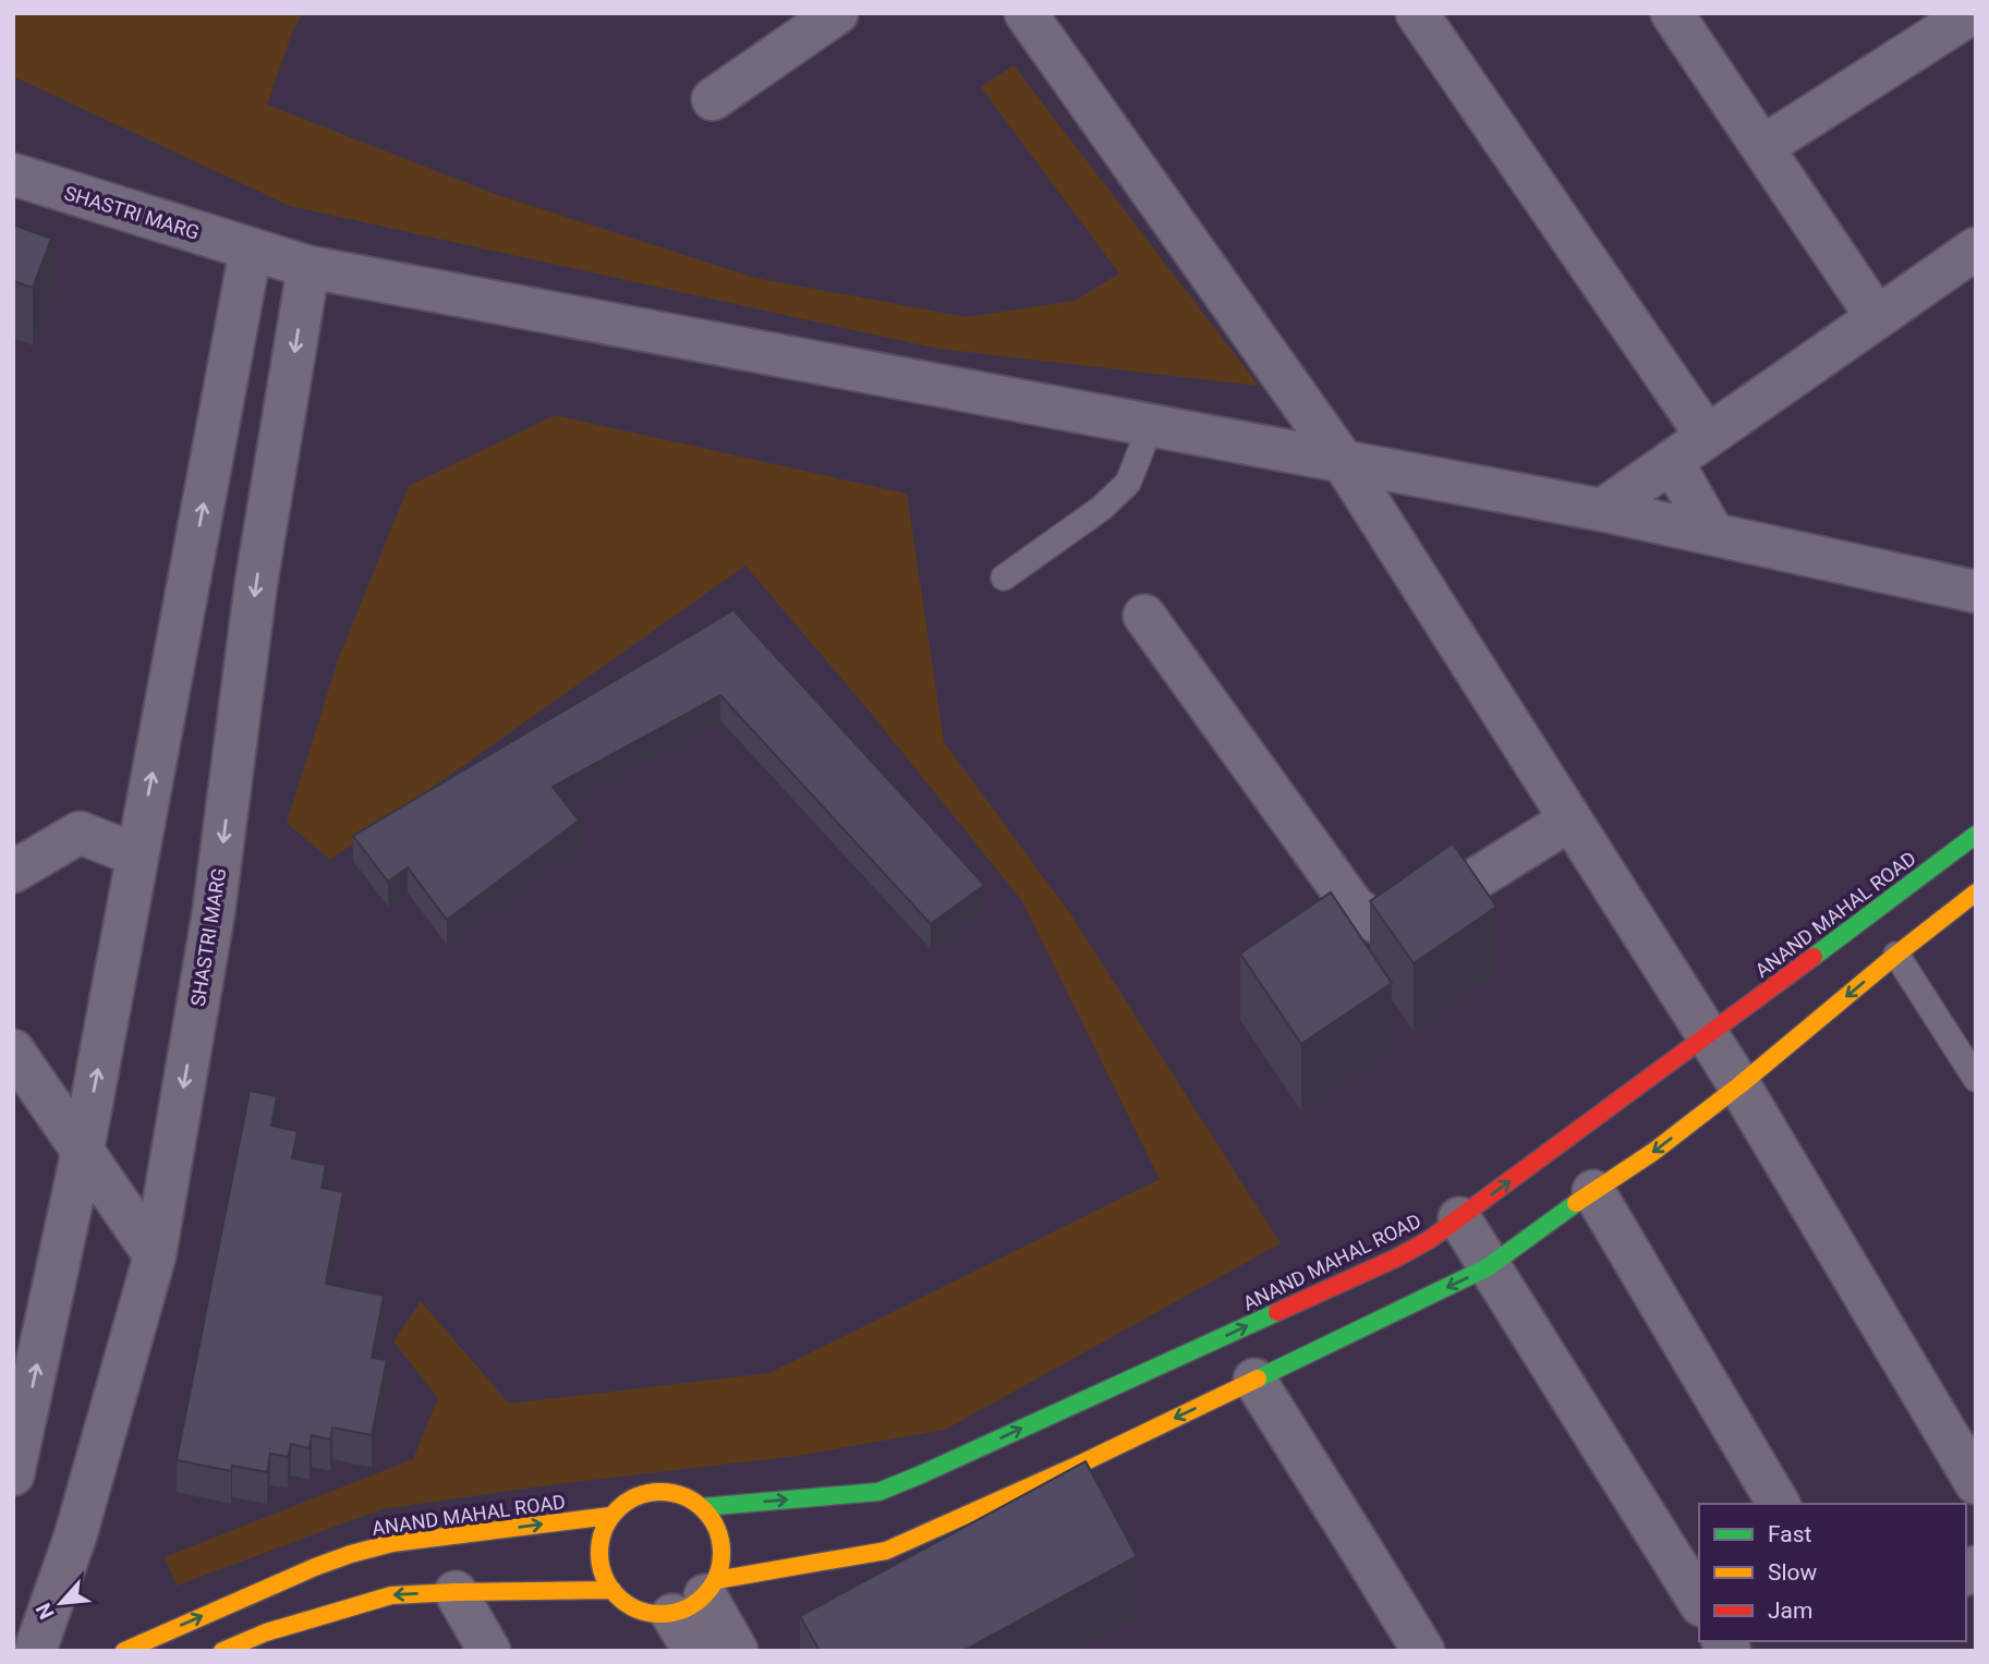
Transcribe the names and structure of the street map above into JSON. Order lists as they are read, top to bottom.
{
  "streets": {
    "main road": ["ANAND MAHAL ROAD"],
    "street": ["SHASTRI MARG"]
  },
  "legend": ["Fast", "Slow", "Jam"],
  "north": "bottom left"
}
